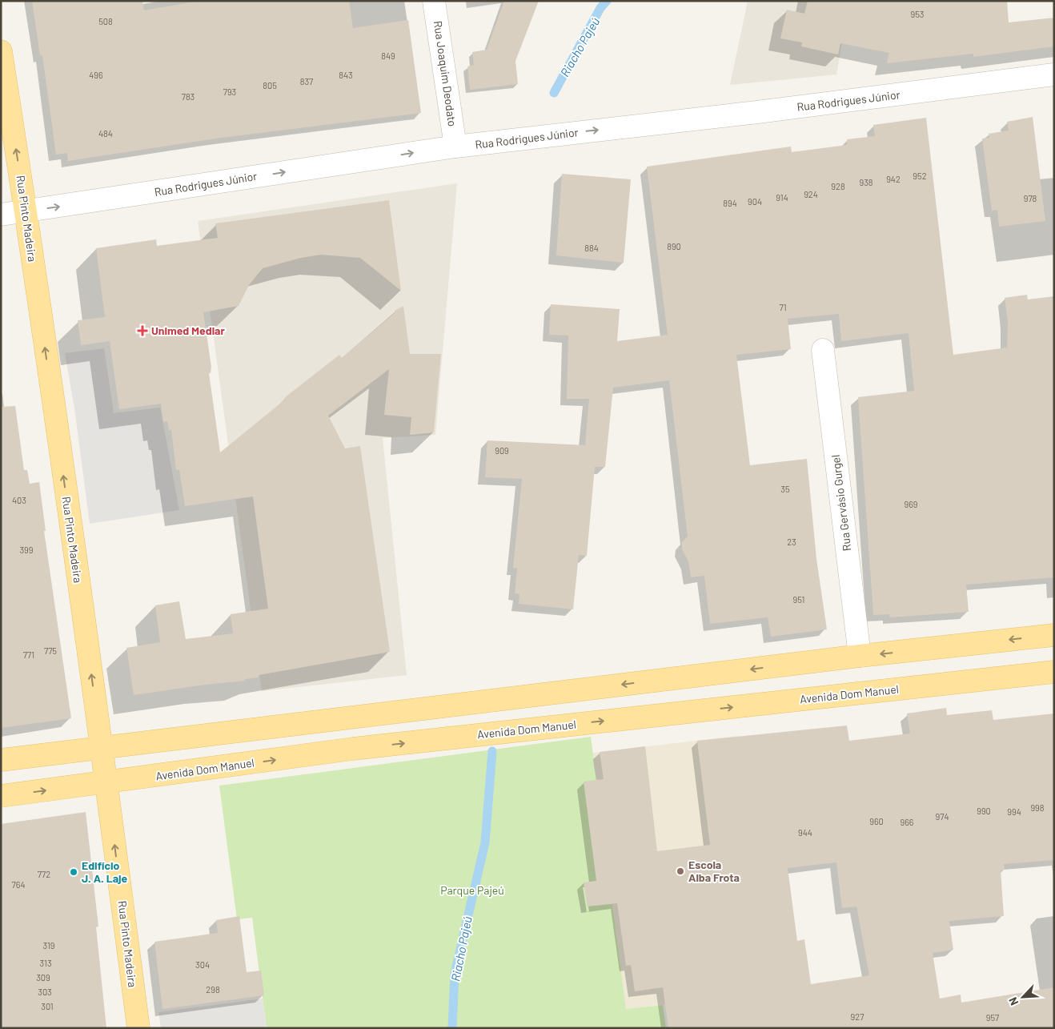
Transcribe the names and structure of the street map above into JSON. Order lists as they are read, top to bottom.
{
  "streets": {
    "main road": ["Rua Pinto Madeira", "Avenida Dom Manuel"],
    "street": ["Rua Joaquim Deodato", "Rua Rodrigues Júnior", "Rua Gervásio Gurgel"]
  },
  "crossings": [
    ["Rua Joaquim Deodato", "Rua Rodrigues Júnior"],
    ["Rua Rodrigues Júnior", "Rua Pinto Madeira"],
    ["Rua Pinto Madeira", "Avenida Dom Manuel"]
  ],
  "one_way": ["Rua Rodrigues Júnior", "Rua Pinto Madeira"],
  "water": ["Riacho Pajeú"],
  "parks": ["Parque Pajeú"],
  "places": {
    "health": ["Unimed Medlar"],
    "other": ["Escola Alba Frota", "Edifício J. A. Laje"]
  },
  "house_numbers": [
    "953",
    "508",
    "849",
    "496",
    "843",
    "837",
    "805",
    "793",
    "783",
    "484",
    "952",
    "942",
    "938",
    "928",
    "924",
    "914",
    "978",
    "904",
    "894",
    "890",
    "884",
    "71",
    "909",
    "35",
    "403",
    "969",
    "23",
    "399",
    "951",
    "775",
    "771",
    "998",
    "990",
    "994",
    "974",
    "960",
    "966",
    "944",
    "772",
    "764",
    "319",
    "313",
    "304",
    "309",
    "298",
    "303",
    "301",
    "927",
    "957"
  ],
  "north": "bottom left"
}
